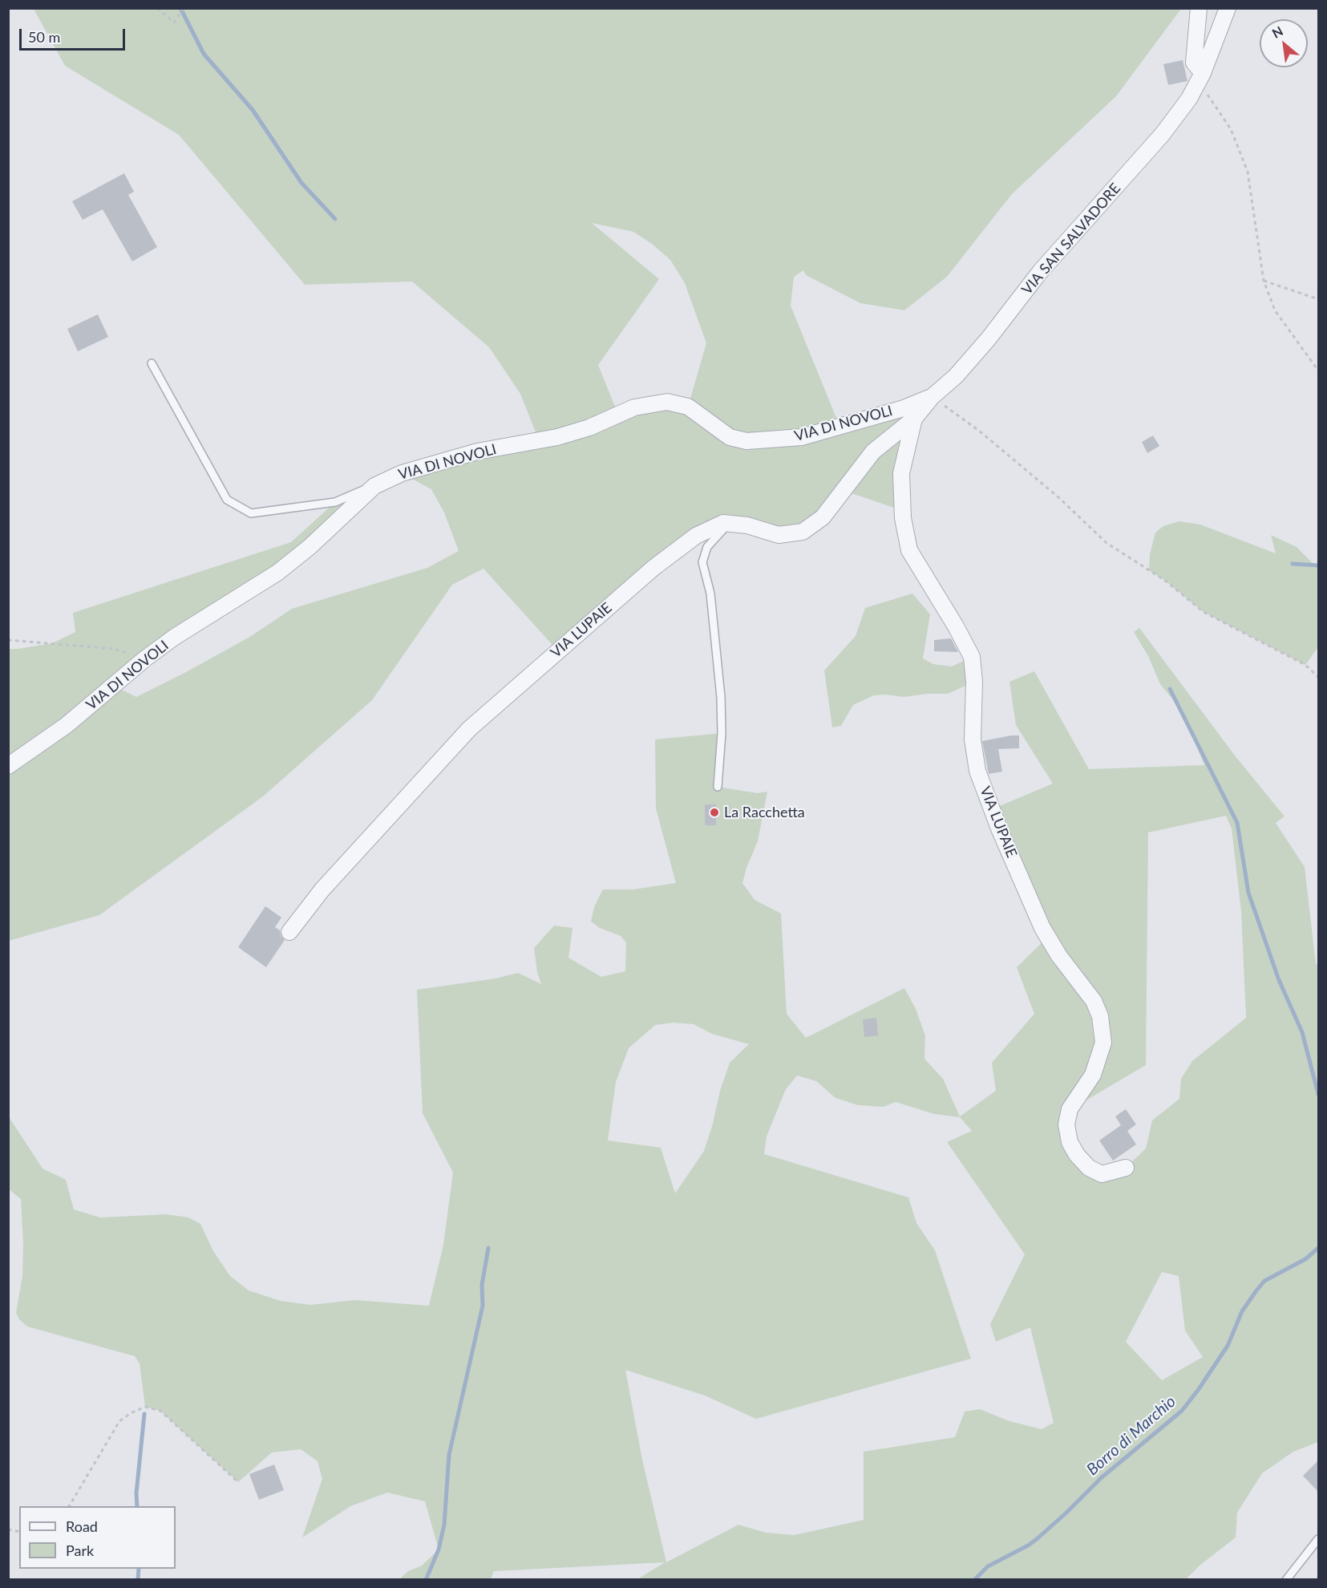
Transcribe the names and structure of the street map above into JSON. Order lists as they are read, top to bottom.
{
  "streets": {
    "street": ["VIA SAN SALVADORE", "VIA DI NOVOLI", "VIA LUPAIE"]
  },
  "crossings": [
    ["VIA SAN SALVADORE", "VIA DI NOVOLI"],
    ["VIA SAN SALVADORE", "VIA LUPAIE"],
    ["VIA DI NOVOLI", "VIA LUPAIE"]
  ],
  "water": ["Borro di Marchio"],
  "places": ["La Racchetta"],
  "legend": ["Road", "Park"],
  "scale_bar": "50 m",
  "north": "top left"
}
